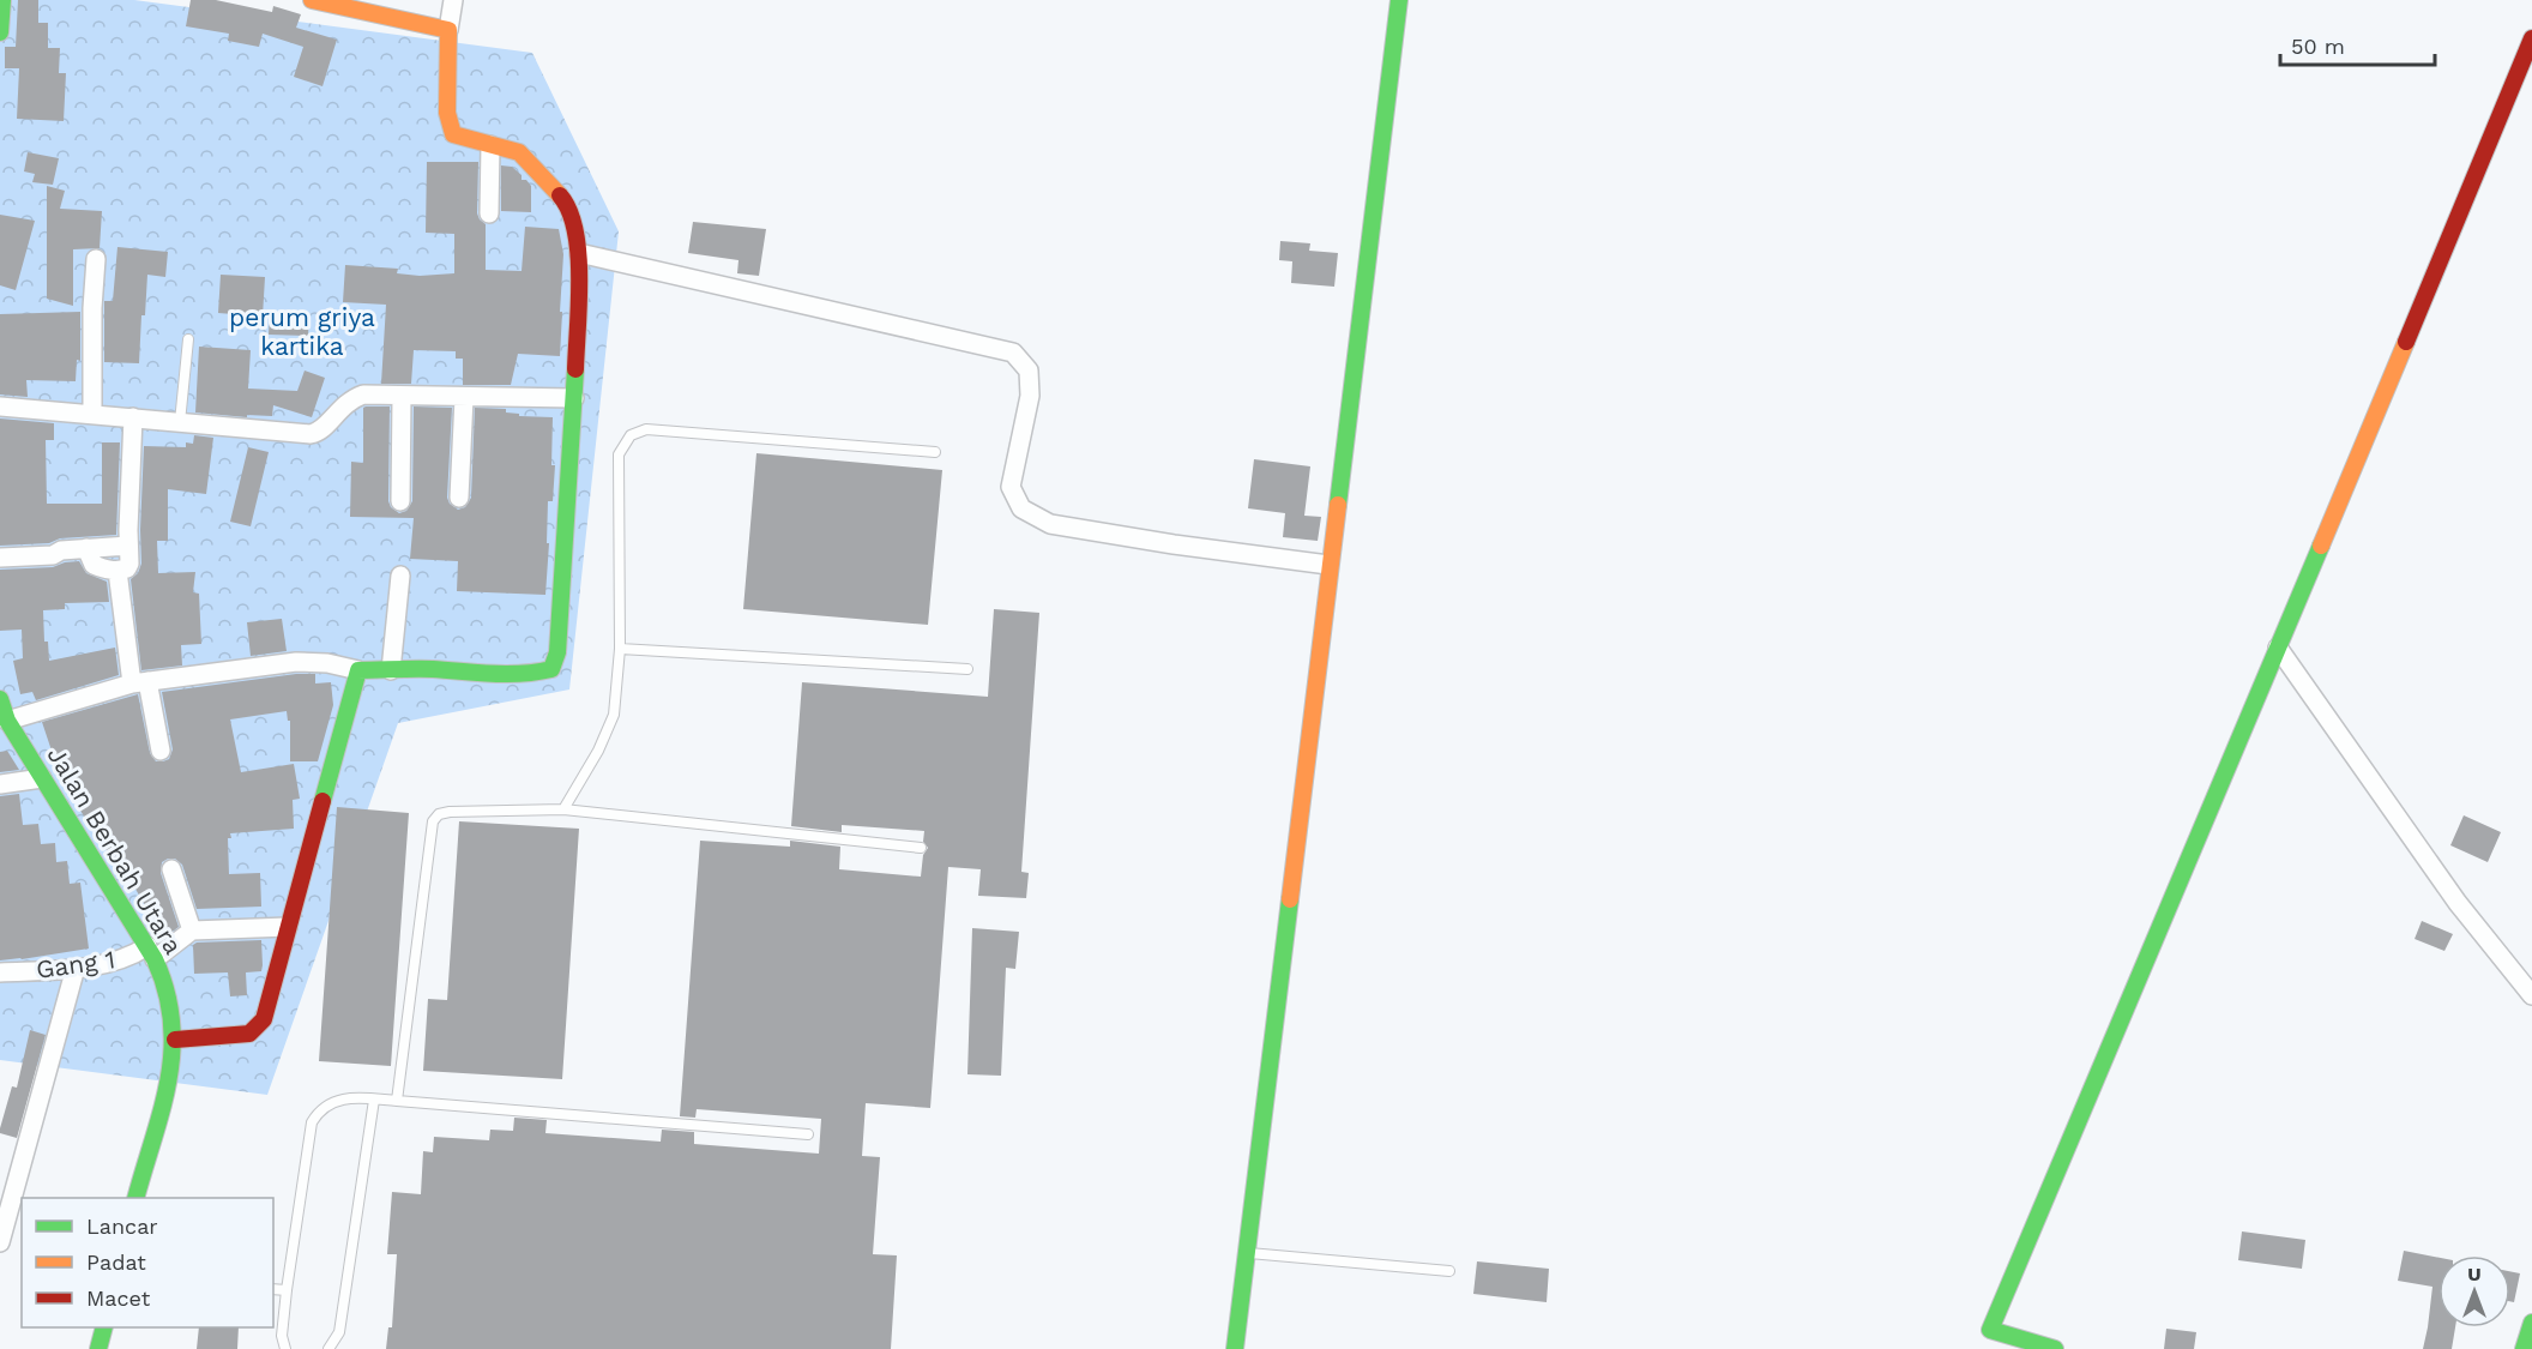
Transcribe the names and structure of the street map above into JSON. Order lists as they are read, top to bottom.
{
  "streets": {
    "street": ["Jalan Berbah Utara", "Gang 1"]
  },
  "crossings": [
    ["Jalan Berbah Utara", "Gang 1"]
  ],
  "parks": ["perum griya kartika"],
  "legend": ["Lancar", "Padat", "Macet"],
  "scale_bar": "50 m",
  "north": "top"
}
